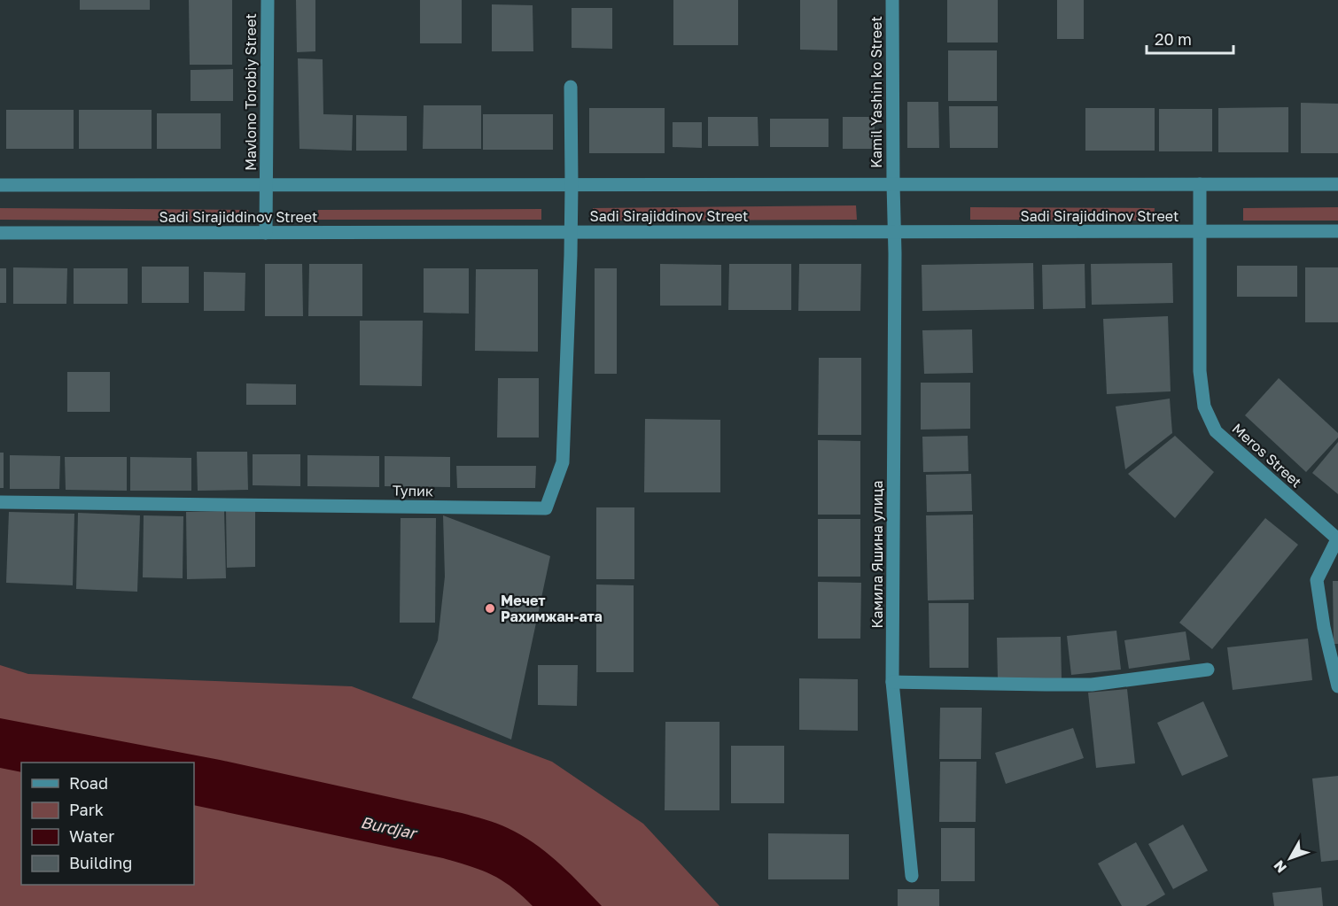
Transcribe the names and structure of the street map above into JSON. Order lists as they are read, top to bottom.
{
  "streets": {
    "street": [
      "Mavlono Torobiy Street",
      "Kamil Yashin ko Street",
      "Sadi Sirajiddinov Street",
      "Meros Street",
      "Тупик",
      "Камила Яшина улица"
    ]
  },
  "crossings": [
    ["Mavlono Torobiy Street", "Sadi Sirajiddinov Street"],
    ["Kamil Yashin ko Street", "Sadi Sirajiddinov Street"],
    ["Kamil Yashin ko Street", "Камила Яшина улица"],
    ["Sadi Sirajiddinov Street", "Meros Street"],
    ["Sadi Sirajiddinov Street", "Тупик"],
    ["Sadi Sirajiddinov Street", "Камила Яшина улица"]
  ],
  "water": ["Burdjar"],
  "places": ["Мечет Рахимжан-ата"],
  "legend": [
    "Road",
    "Park",
    "Water",
    "Building"
  ],
  "scale_bar": "20 m",
  "north": "bottom left"
}
